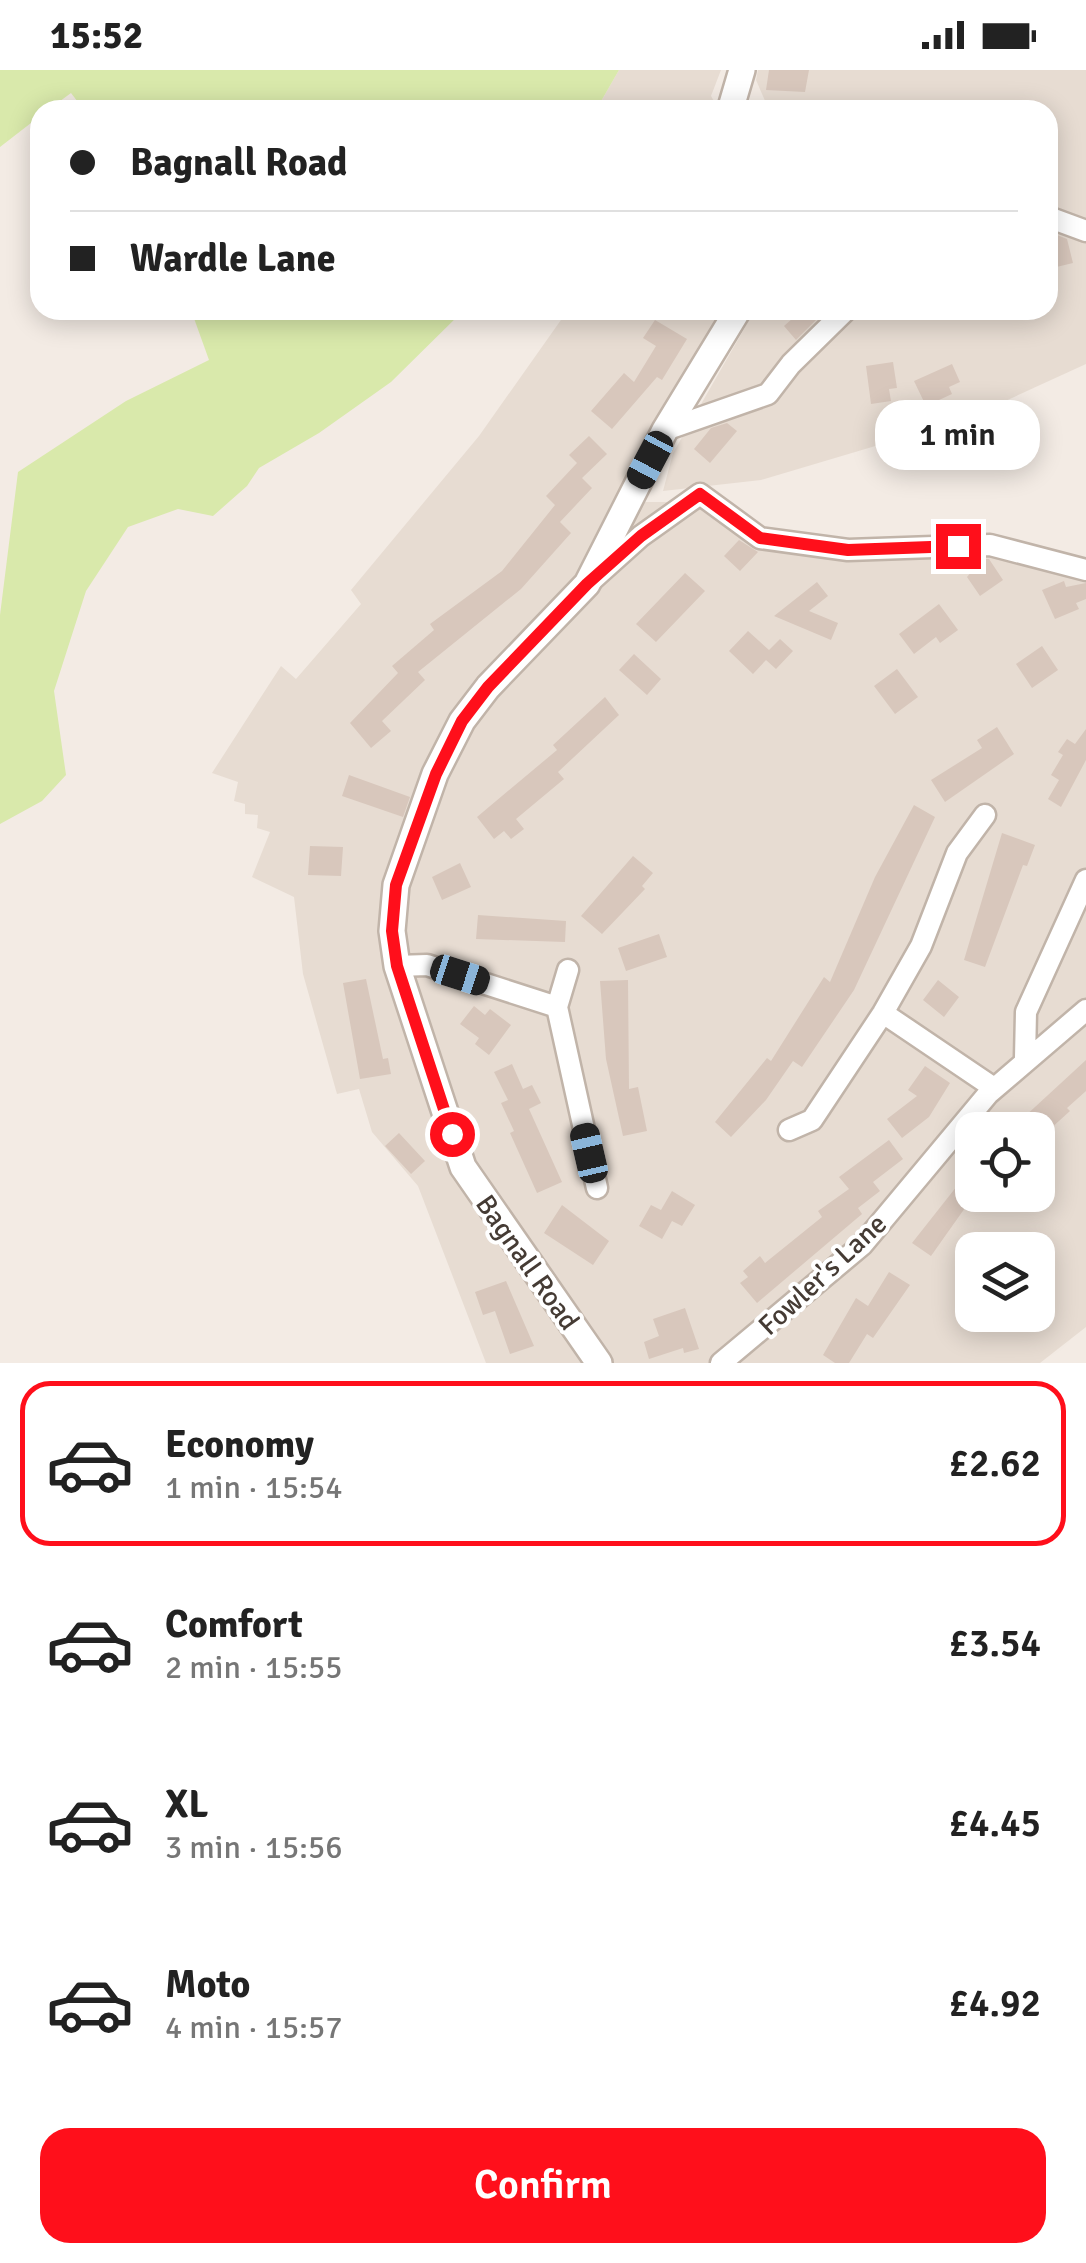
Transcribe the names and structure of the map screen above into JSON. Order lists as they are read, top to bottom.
{
  "streets": {
    "street": ["Bagnall Road", "Fowler's Lane"]
  },
  "page": {
    "status": "15:52",
    "banner": ["Bagnall Road", "Wardle Lane"],
    "bubble": "1 min",
    "list": [
      {
        "name": "Economy",
        "note": "1 min · 15:54",
        "value": "£2.62"
      },
      {
        "name": "Comfort",
        "note": "2 min · 15:55",
        "value": "£3.54"
      },
      {
        "name": "XL",
        "note": "3 min · 15:56",
        "value": "£4.45"
      },
      {
        "name": "Moto",
        "note": "4 min · 15:57",
        "value": "£4.92"
      }
    ],
    "buttons": "Confirm"
  }
}
